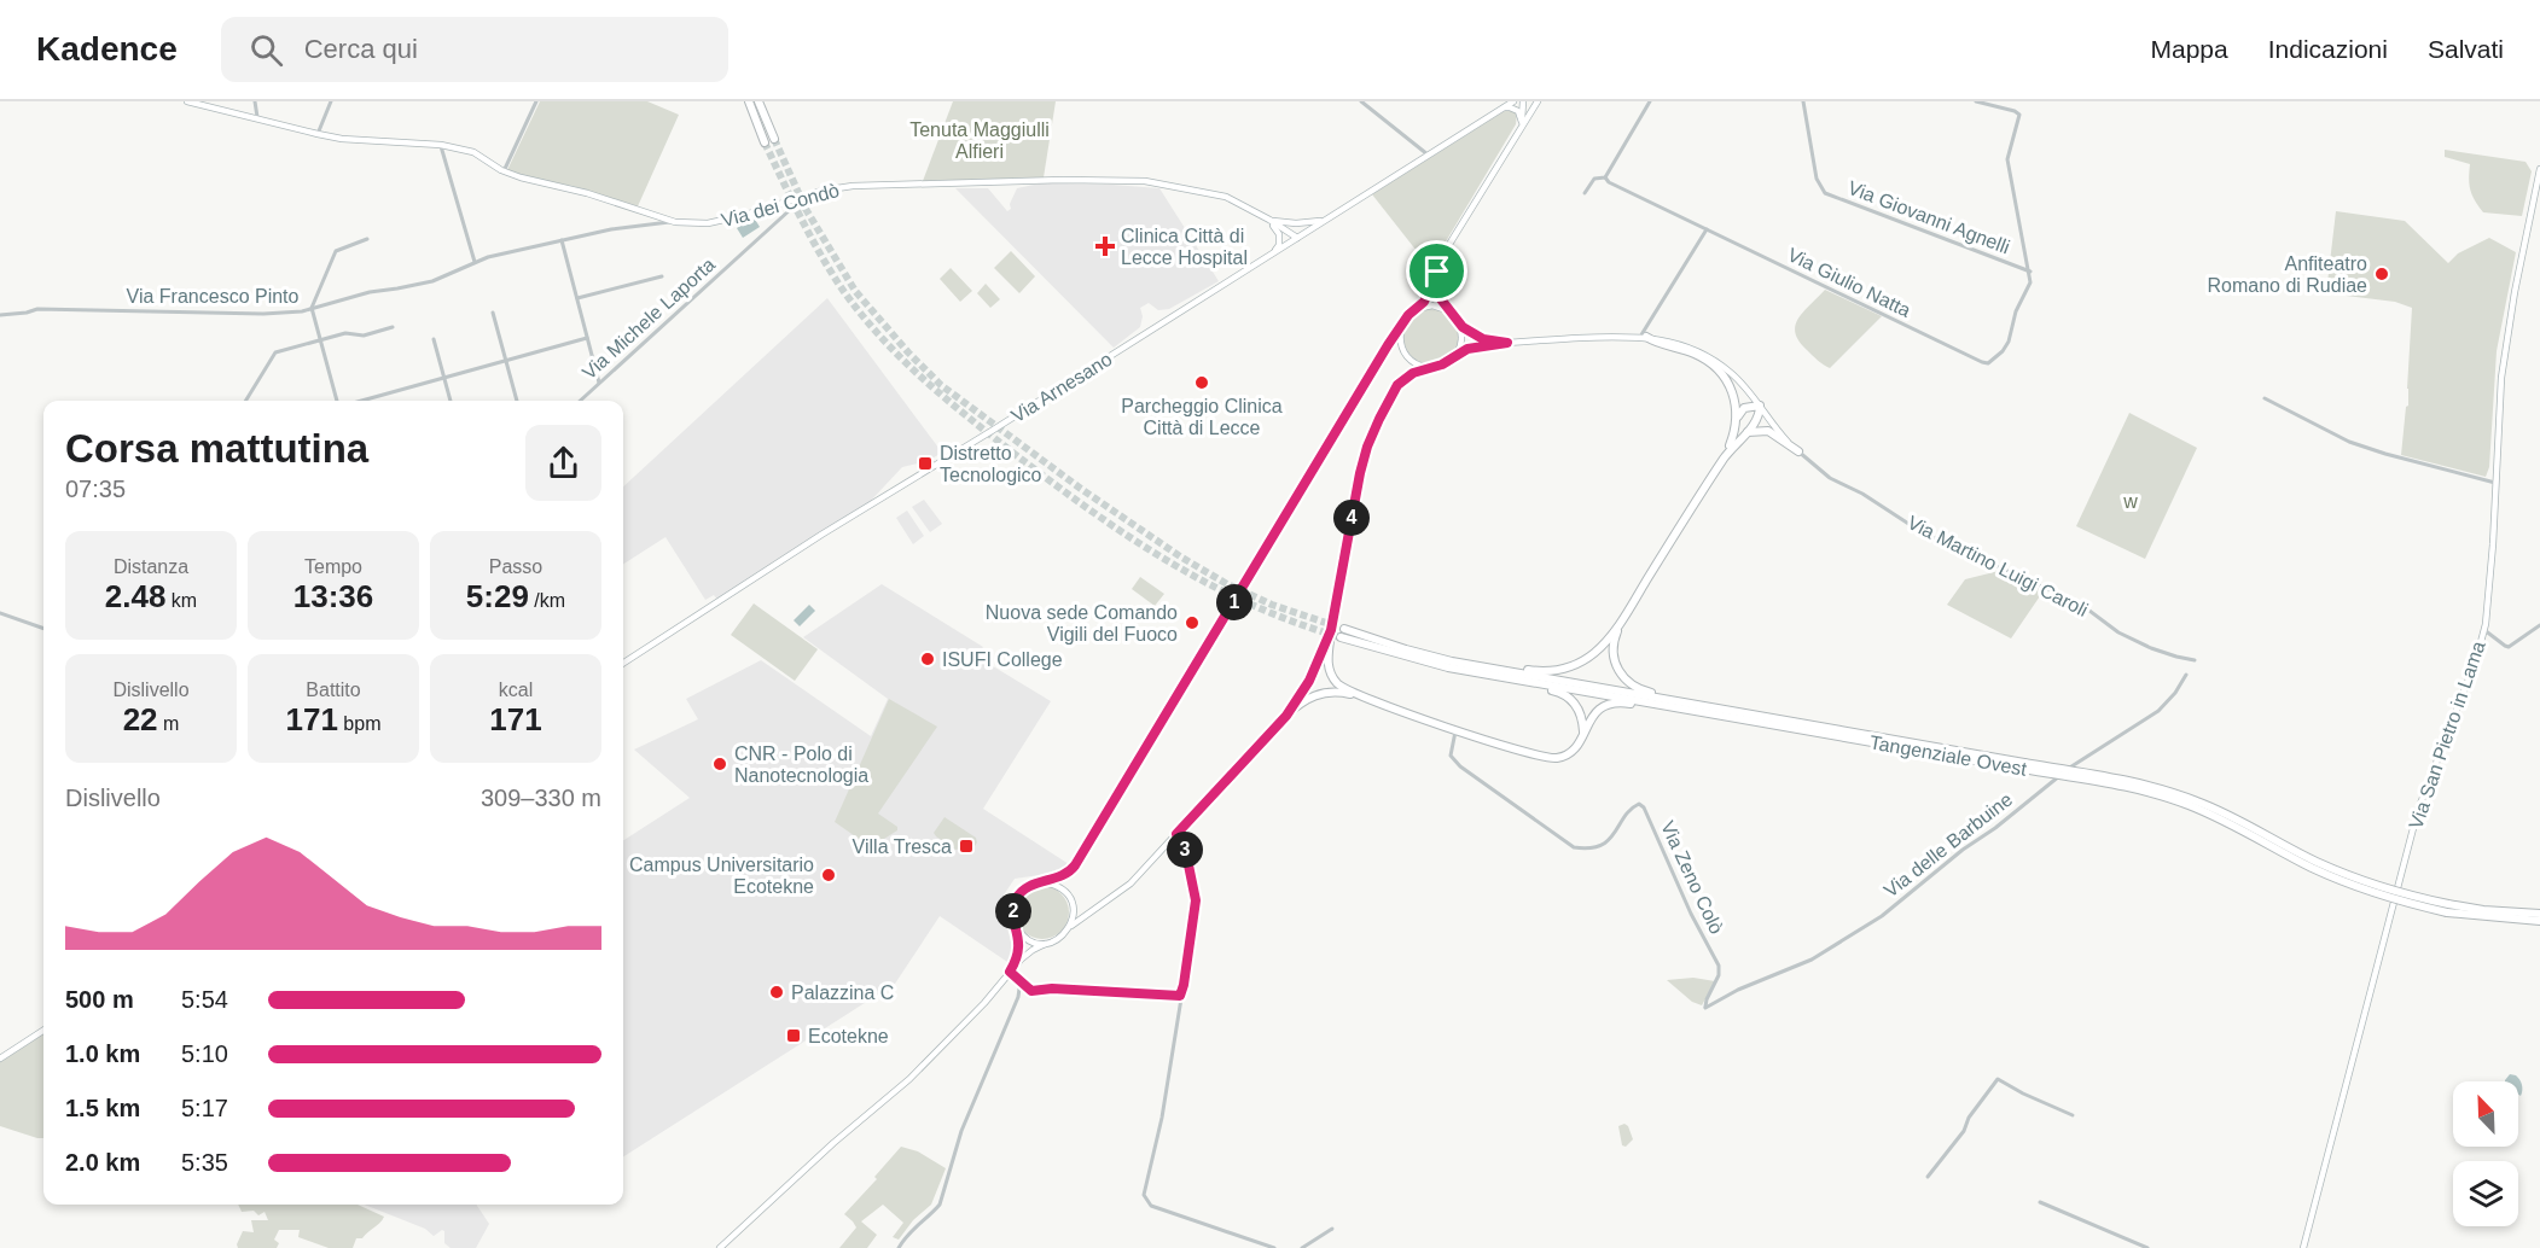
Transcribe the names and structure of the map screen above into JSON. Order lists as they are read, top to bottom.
{
  "streets": {
    "highway": ["Tangenziale Ovest"],
    "main road": [
      "Via dei Condò",
      "Via Arnesano",
      "Via Martino Luigi Caroli",
      "Via San Pietro in Lama"
    ],
    "street": [
      "Via Giovanni Agnelli",
      "Via Giulio Natta",
      "Via Francesco Pinto",
      "Via Michele Laporta",
      "Via delle Barbuine",
      "Via Zeno Colò"
    ]
  },
  "crossings": [
    ["Via dei Condò", "Via Francesco Pinto"],
    ["Via dei Condò", "Via Michele Laporta"],
    ["Via dei Condò", "Via Arnesano"],
    ["Via Giovanni Agnelli", "Via Giulio Natta"],
    ["Via delle Barbuine", "Via Zeno Colò"]
  ],
  "parks": ["Tenuta Maggiulli Alfieri", "w"],
  "places": {
    "health": ["Clinica Città di Lecce Hospital"],
    "other": [
      "Anfiteatro Romano di Rudiae",
      "Parcheggio Clinica Città di Lecce",
      "Nuova sede Comando Vigili del Fuoco",
      "ISUFI College",
      "CNR - Polo di Nanotecnologia",
      "Campus Universitario Ecotekne",
      "Palazzina C"
    ],
    "transit": ["Distretto Tecnologico", "Villa Tresca", "Ecotekne"]
  },
  "north": "top left",
  "page": {
    "header": "Kadence",
    "search": "Cerca qui",
    "nav": ["Mappa", "Indicazioni", "Salvati"],
    "heading": ["Corsa mattutina", "07:35"],
    "pins": [
      "4",
      "1",
      "3",
      "2"
    ],
    "stats": [
      ["Distanza", "2.48 km"],
      ["Tempo", "13:36"],
      ["Passo", "5:29 /km"],
      ["Dislivello", "22 m"],
      ["Battito", "171 bpm"],
      ["kcal", "171"]
    ],
    "chart": ["Dislivello", "309–330 m"],
    "list": [
      {
        "name": "500 m",
        "note": "5:54"
      },
      {
        "name": "1.0 km",
        "note": "5:10"
      },
      {
        "name": "1.5 km",
        "note": "5:17"
      },
      {
        "name": "2.0 km",
        "note": "5:35"
      }
    ]
  }
}
